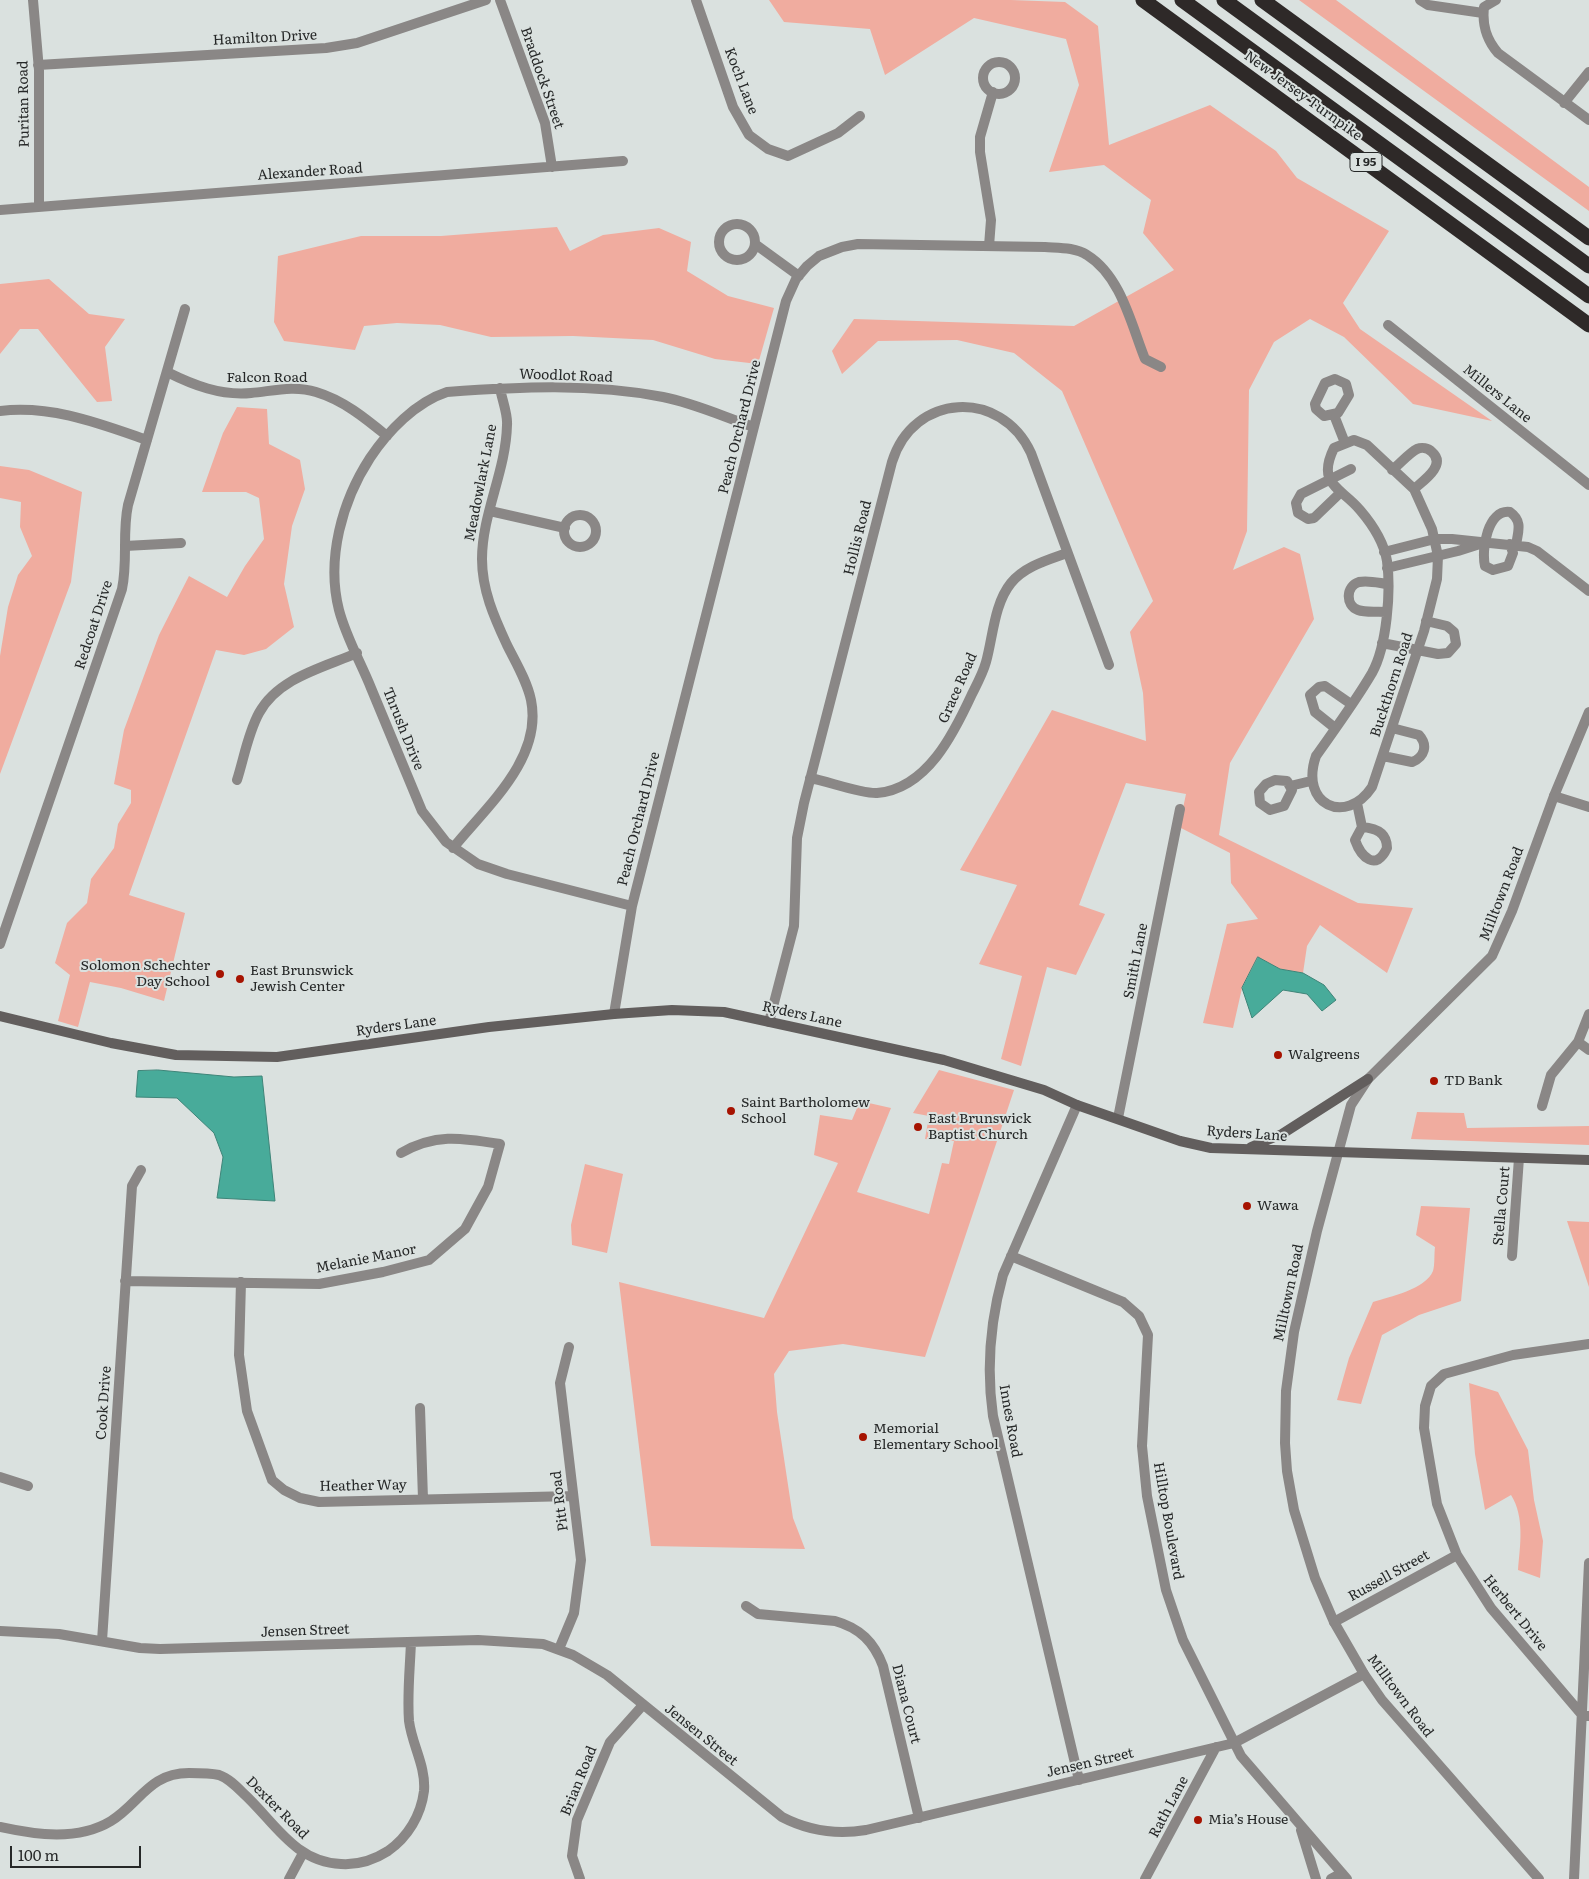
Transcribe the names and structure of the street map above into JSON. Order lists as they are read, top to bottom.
{
  "streets": {
    "highway": ["New Jersey Turnpike", "I 95"],
    "main road": ["Ryders Lane"],
    "street": [
      "Hamilton Drive",
      "Braddock Street",
      "Koch Lane",
      "Puritan Road",
      "Alexander Road",
      "Woodlot Road",
      "Falcon Road",
      "Millers Lane",
      "Peach Orchard Drive",
      "Meadowlark Lane",
      "Hollis Road",
      "Redcoat Drive",
      "Buckthorn Road",
      "Grace Road",
      "Thrush Drive",
      "Milltown Road",
      "Smith Lane",
      "Stella Court",
      "Melanie Manor",
      "Cook Drive",
      "Innes Road",
      "Heather Way",
      "Pitt Road",
      "Hilltop Boulevard",
      "Russell Street",
      "Herbert Drive",
      "Jensen Street",
      "Diana Court",
      "Brian Road",
      "Rath Lane",
      "Dexter Road"
    ]
  },
  "crossings": [
    ["Hamilton Drive", "Puritan Road"],
    ["Braddock Street", "Alexander Road"],
    ["Puritan Road", "Alexander Road"],
    ["Woodlot Road", "Falcon Road"],
    ["Woodlot Road", "Peach Orchard Drive"],
    ["Woodlot Road", "Meadowlark Lane"],
    ["Woodlot Road", "Thrush Drive"],
    ["Falcon Road", "Redcoat Drive"],
    ["Falcon Road", "Thrush Drive"],
    ["Peach Orchard Drive", "Thrush Drive"],
    ["Peach Orchard Drive", "Ryders Lane"],
    ["Meadowlark Lane", "Thrush Drive"],
    ["Hollis Road", "Grace Road"],
    ["Hollis Road", "Ryders Lane"],
    ["Milltown Road", "Ryders Lane"],
    ["Milltown Road", "Russell Street"],
    ["Milltown Road", "Jensen Street"],
    ["Smith Lane", "Ryders Lane"],
    ["Ryders Lane", "Stella Court"],
    ["Ryders Lane", "Innes Road"],
    ["Melanie Manor", "Cook Drive"],
    ["Melanie Manor", "Heather Way"],
    ["Cook Drive", "Jensen Street"],
    ["Innes Road", "Hilltop Boulevard"],
    ["Innes Road", "Jensen Street"],
    ["Heather Way", "Pitt Road"],
    ["Pitt Road", "Jensen Street"],
    ["Hilltop Boulevard", "Jensen Street"],
    ["Russell Street", "Herbert Drive"],
    ["Jensen Street", "Diana Court"],
    ["Jensen Street", "Brian Road"],
    ["Jensen Street", "Rath Lane"],
    ["Jensen Street", "Dexter Road"]
  ],
  "places": [
    "Solomon Schechter Day School",
    "East Brunswick Jewish Center",
    "Walgreens",
    "TD Bank",
    "Saint Bartholomew School",
    "East Brunswick Baptist Church",
    "Wawa",
    "Memorial Elementary School",
    "Mia’s House"
  ],
  "scale_bar": "100 m"
}
